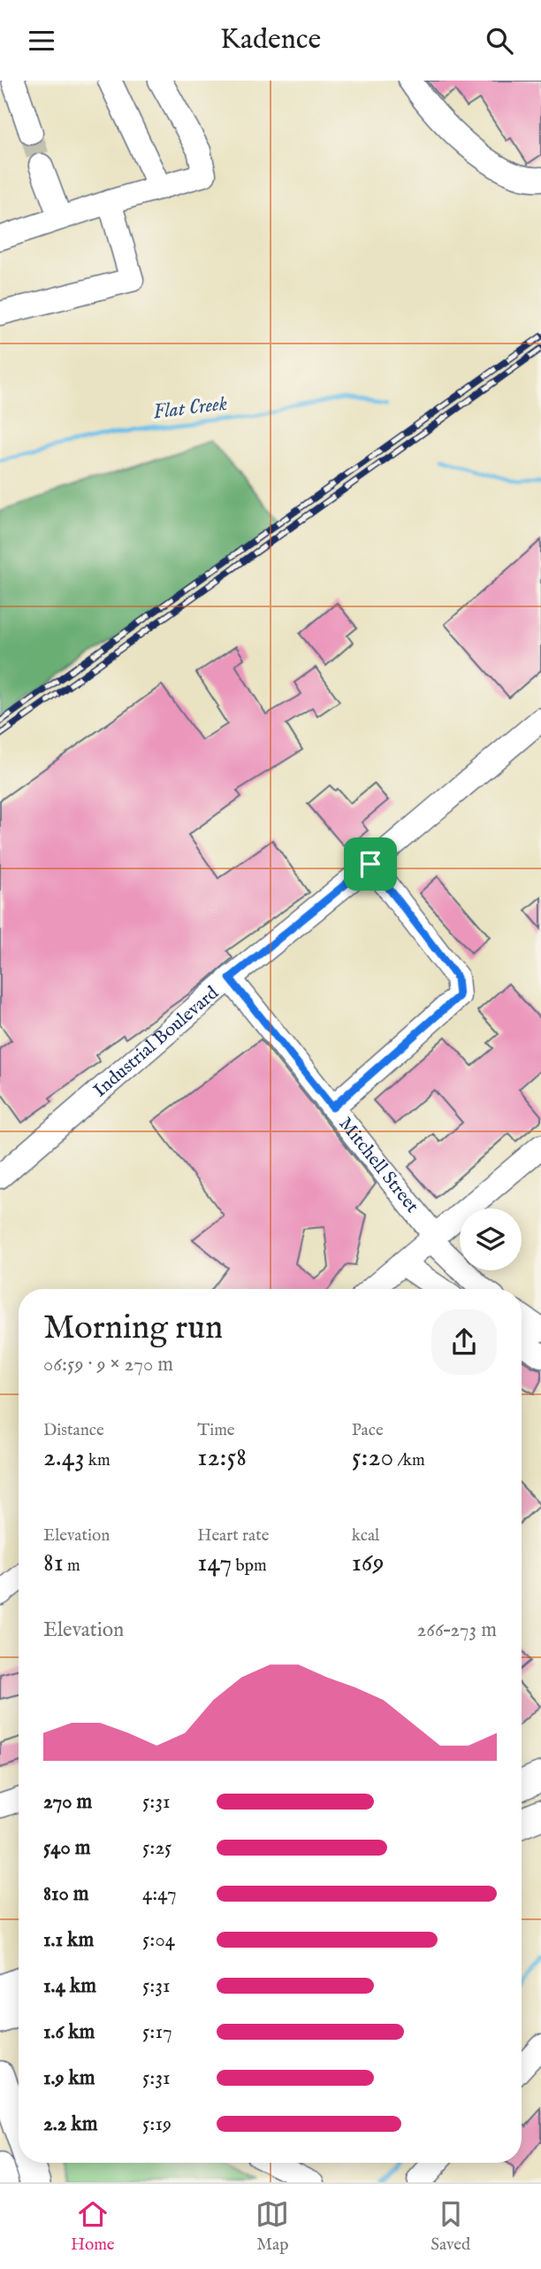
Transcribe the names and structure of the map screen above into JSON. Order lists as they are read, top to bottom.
{
  "streets": {
    "street": ["Industrial Boulevard", "Mitchell Street"]
  },
  "crossings": [
    ["Industrial Boulevard", "Mitchell Street"]
  ],
  "water": ["Flat Creek"],
  "page": {
    "header": "Kadence",
    "heading": ["Morning run", "06:59 · 9 × 270 m"],
    "stats": [
      ["Distance", "2.43 km"],
      ["Time", "12:58"],
      ["Pace", "5:20 /km"],
      ["Elevation", "81 m"],
      ["Heart rate", "147 bpm"],
      ["kcal", "169"]
    ],
    "chart": ["Elevation", "266–273 m"],
    "list": [
      {
        "name": "270 m",
        "note": "5:31"
      },
      {
        "name": "540 m",
        "note": "5:25"
      },
      {
        "name": "810 m",
        "note": "4:47"
      },
      {
        "name": "1.1 km",
        "note": "5:04"
      },
      {
        "name": "1.4 km",
        "note": "5:31"
      },
      {
        "name": "1.6 km",
        "note": "5:17"
      },
      {
        "name": "1.9 km",
        "note": "5:31"
      },
      {
        "name": "2.2 km",
        "note": "5:19"
      }
    ],
    "tabs": ["Home", "Map", "Saved"]
  }
}
